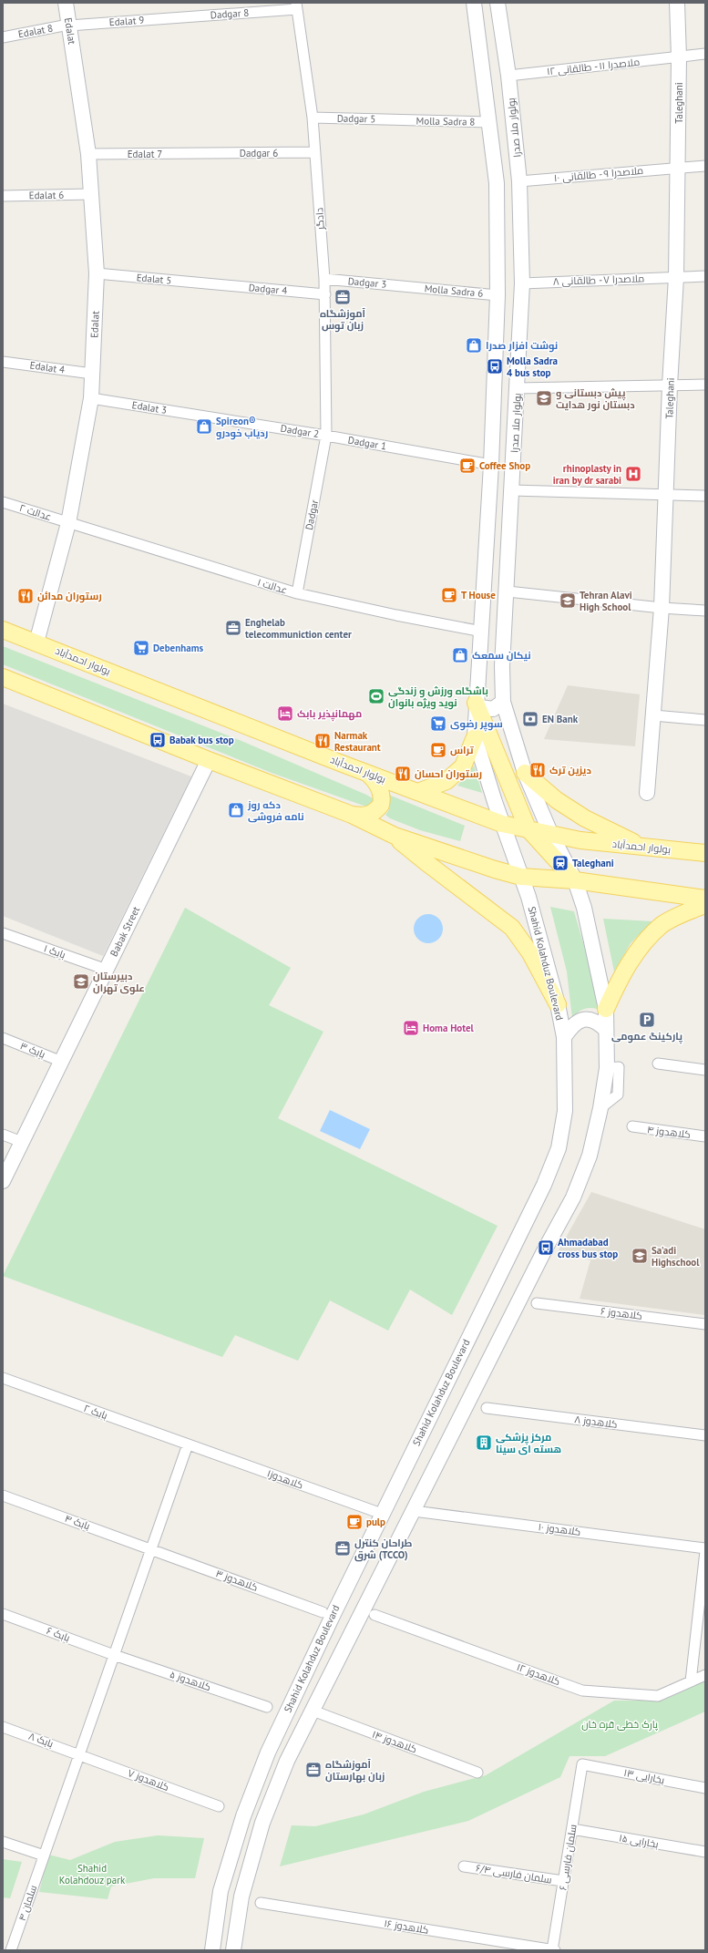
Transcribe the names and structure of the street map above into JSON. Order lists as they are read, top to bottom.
{
  "streets": {
    "main road": [
      "Edalat",
      "Taleghani",
      "بولوار ملا صدرا",
      "بولوار احمدآباد",
      "Babak Street",
      "Shahid Kolahduz Boulevard"
    ],
    "street": [
      "Dadgar 8",
      "Edalat 9",
      "Edalat 8",
      "ملاصدرا ۱۱ - طالقانی ۱۲",
      "Dadgar 5",
      "Molla Sadra 8",
      "Dadgar 6",
      "Edalat 7",
      "ملاصدرا ۹ - طالقانی ۱۰",
      "Edalat 6",
      "دادگر",
      "Edalat 5",
      "ملاصدرا ۷ - طالقانی ۸",
      "Dadgar 3",
      "Molla Sadra 6",
      "Edalat 4",
      "Edalat 3",
      "Dadgar 2",
      "Dadgar 1",
      "عدالت ۲",
      "Dadgar",
      "عدالت ۱",
      "بابک ۱",
      "بابک ۳",
      "کلاهدوز ۴",
      "کلاهدوز ۶",
      "بابک ۲",
      "کلاهدوز ۸",
      "کلاهدوز۱",
      "بابک ۴",
      "کلاهدوز ۱۰",
      "کلاهدوز ۳",
      "بابک ۶",
      "کلاهدوز ۱۲",
      "کلاهدوز ۵",
      "بابک ۸",
      "کلاهدوز ۱۴",
      "بخارایی ۱۳",
      "کلاهدوز ۷",
      "بخارایی ۱۵",
      "سلمان فارسی ۶",
      "سلمان فارسی ۶/۴",
      "سلمان ۴",
      "کلاهدوز ۱۶"
    ]
  },
  "crossings": [
    ["Dadgar 8", "Edalat 9"],
    ["Dadgar 8", "دادگر"],
    ["Edalat 9", "Edalat 8"],
    ["Edalat 9", "Edalat"],
    ["Edalat 8", "Edalat"],
    ["Edalat", "Edalat 7"],
    ["Edalat", "Edalat 6"],
    ["Edalat", "Edalat 5"],
    ["Edalat", "Edalat 4"],
    ["Edalat", "Edalat 3"],
    ["Edalat", "عدالت ۲"],
    ["Edalat", "عدالت ۱"],
    ["Edalat", "بولوار احمدآباد"],
    ["ملاصدرا ۱۱ - طالقانی ۱۲", "Taleghani"],
    ["ملاصدرا ۱۱ - طالقانی ۱۲", "بولوار ملا صدرا"],
    ["Taleghani", "ملاصدرا ۹ - طالقانی ۱۰"],
    ["Taleghani", "ملاصدرا ۷ - طالقانی ۸"],
    ["Dadgar 5", "Molla Sadra 8"],
    ["Dadgar 5", "دادگر"],
    ["بولوار ملا صدرا", "ملاصدرا ۹ - طالقانی ۱۰"],
    ["بولوار ملا صدرا", "ملاصدرا ۷ - طالقانی ۸"],
    ["بولوار ملا صدرا", "بولوار احمدآباد"],
    ["Dadgar 6", "Edalat 7"],
    ["Dadgar 6", "دادگر"],
    ["دادگر", "Edalat 5"],
    ["دادگر", "Dadgar 3"],
    ["دادگر", "Dadgar 2"],
    ["دادگر", "Dadgar 1"],
    ["دادگر", "Dadgar"],
    ["Dadgar 3", "Molla Sadra 6"],
    ["Edalat 3", "Dadgar 2"],
    ["Dadgar 2", "Dadgar 1"],
    ["Dadgar 2", "Dadgar"],
    ["Dadgar 1", "Dadgar"],
    ["عدالت ۲", "عدالت ۱"],
    ["Dadgar", "عدالت ۱"],
    ["بولوار احمدآباد", "Shahid Kolahduz Boulevard"],
    ["Babak Street", "بابک ۱"],
    ["Babak Street", "بابک ۳"],
    ["Shahid Kolahduz Boulevard", "کلاهدوز۱"],
    ["بابک ۲", "کلاهدوز۱"],
    ["بابک ۲", "سلمان ۴"],
    ["کلاهدوز۱", "سلمان ۴"],
    ["بابک ۴", "کلاهدوز ۳"],
    ["بابک ۴", "سلمان ۴"],
    ["کلاهدوز ۳", "سلمان ۴"],
    ["بابک ۶", "کلاهدوز ۵"],
    ["بابک ۶", "سلمان ۴"],
    ["کلاهدوز ۵", "سلمان ۴"],
    ["بابک ۸", "کلاهدوز ۷"],
    ["بابک ۸", "سلمان ۴"],
    ["بخارایی ۱۳", "سلمان فارسی ۶"],
    ["کلاهدوز ۷", "سلمان ۴"],
    ["بخارایی ۱۵", "سلمان فارسی ۶"],
    ["سلمان فارسی ۶", "سلمان فارسی ۶/۴"],
    ["سلمان فارسی ۶", "کلاهدوز ۱۶"]
  ],
  "parks": ["پارک خطی قره خان", "Shahid Kolahdouz park"],
  "places": {
    "office": [
      "آموزشگاه زبان توس",
      "Enghelab telecommuniction center",
      "طراحان کنترل شرق (TCCO)",
      "آموزشگاه زبان بهارستان"
    ],
    "shop": [
      "نوشت افزار صدرا",
      "Spireon® ردیاب خودرو",
      "نیکان سمعک",
      "دکه روز نامه فروشی"
    ],
    "bus stop": ["Molla Sadra 4 bus stop", "Babak bus stop", "Ahmadabad cross bus stop"],
    "school or university": [
      "پیش دبستانی و دبستان نور هدایت",
      "Tehran Alavi High School",
      "دبیرستان علوی تهران",
      "Sa'adi Highschool"
    ],
    "cafe": [
      "Coffee Shop",
      "T House",
      "تراس",
      "pulp"
    ],
    "hospital": ["rhinoplasty in iran by dr sarabi"],
    "restaurant": [
      "رستوران مدائن",
      "Narmak Restaurant",
      "دیزین ترک",
      "رستوران احسان"
    ],
    "supermarket": ["Debenhams", "سوپر رضوی"],
    "sports": ["باشگاه ورزش و زندگی نوید ویژه بانوان"],
    "hotel": ["مهمانپذیر بابک", "Homa Hotel"],
    "bank": ["EN Bank"],
    "station": ["Taleghani"],
    "parking": ["پارکینگ عمومی"],
    "building": ["مرکز پزشکی هسته ای سینا"]
  }
}
